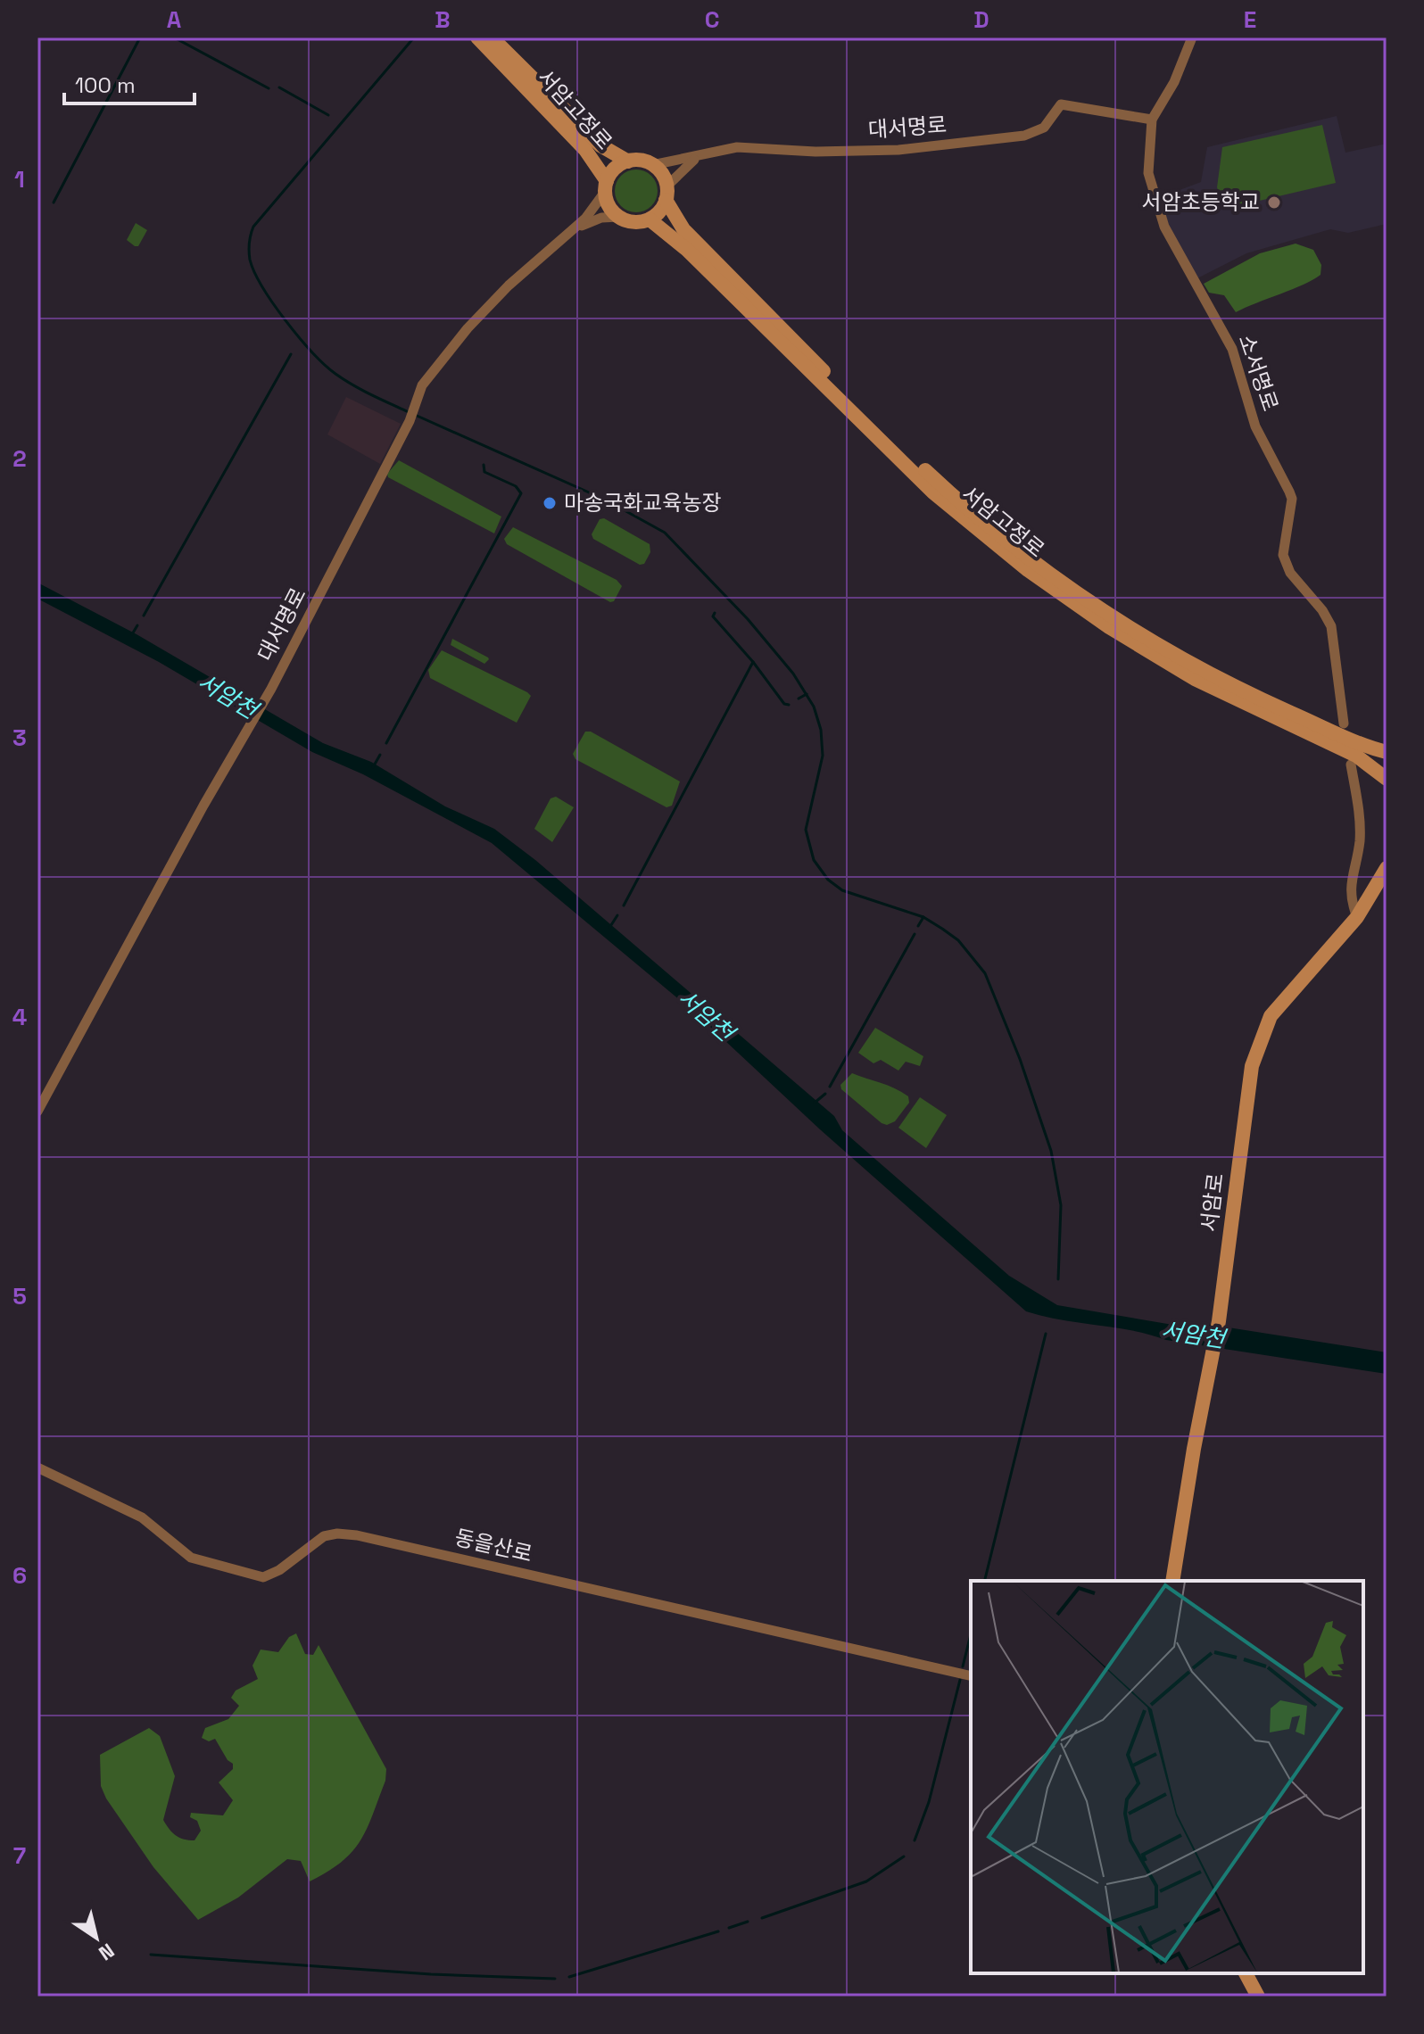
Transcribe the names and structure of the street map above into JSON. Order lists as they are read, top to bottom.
{
  "streets": {
    "main road": ["서암고정로", "서암로"],
    "street": ["대서명로", "소서명로", "동을산로"]
  },
  "crossings": [
    ["서암고정로", "대서명로"],
    ["대서명로", "소서명로"]
  ],
  "water": ["서암천"],
  "places": ["서암초등학교", "마송국화교육농장"],
  "scale_bar": "100 m",
  "north": "bottom right",
  "grid": {
    "columns": [
      "A",
      "B",
      "C",
      "D",
      "E"
    ],
    "rows": [
      "1",
      "2",
      "3",
      "4",
      "5",
      "6",
      "7"
    ]
  }
}
